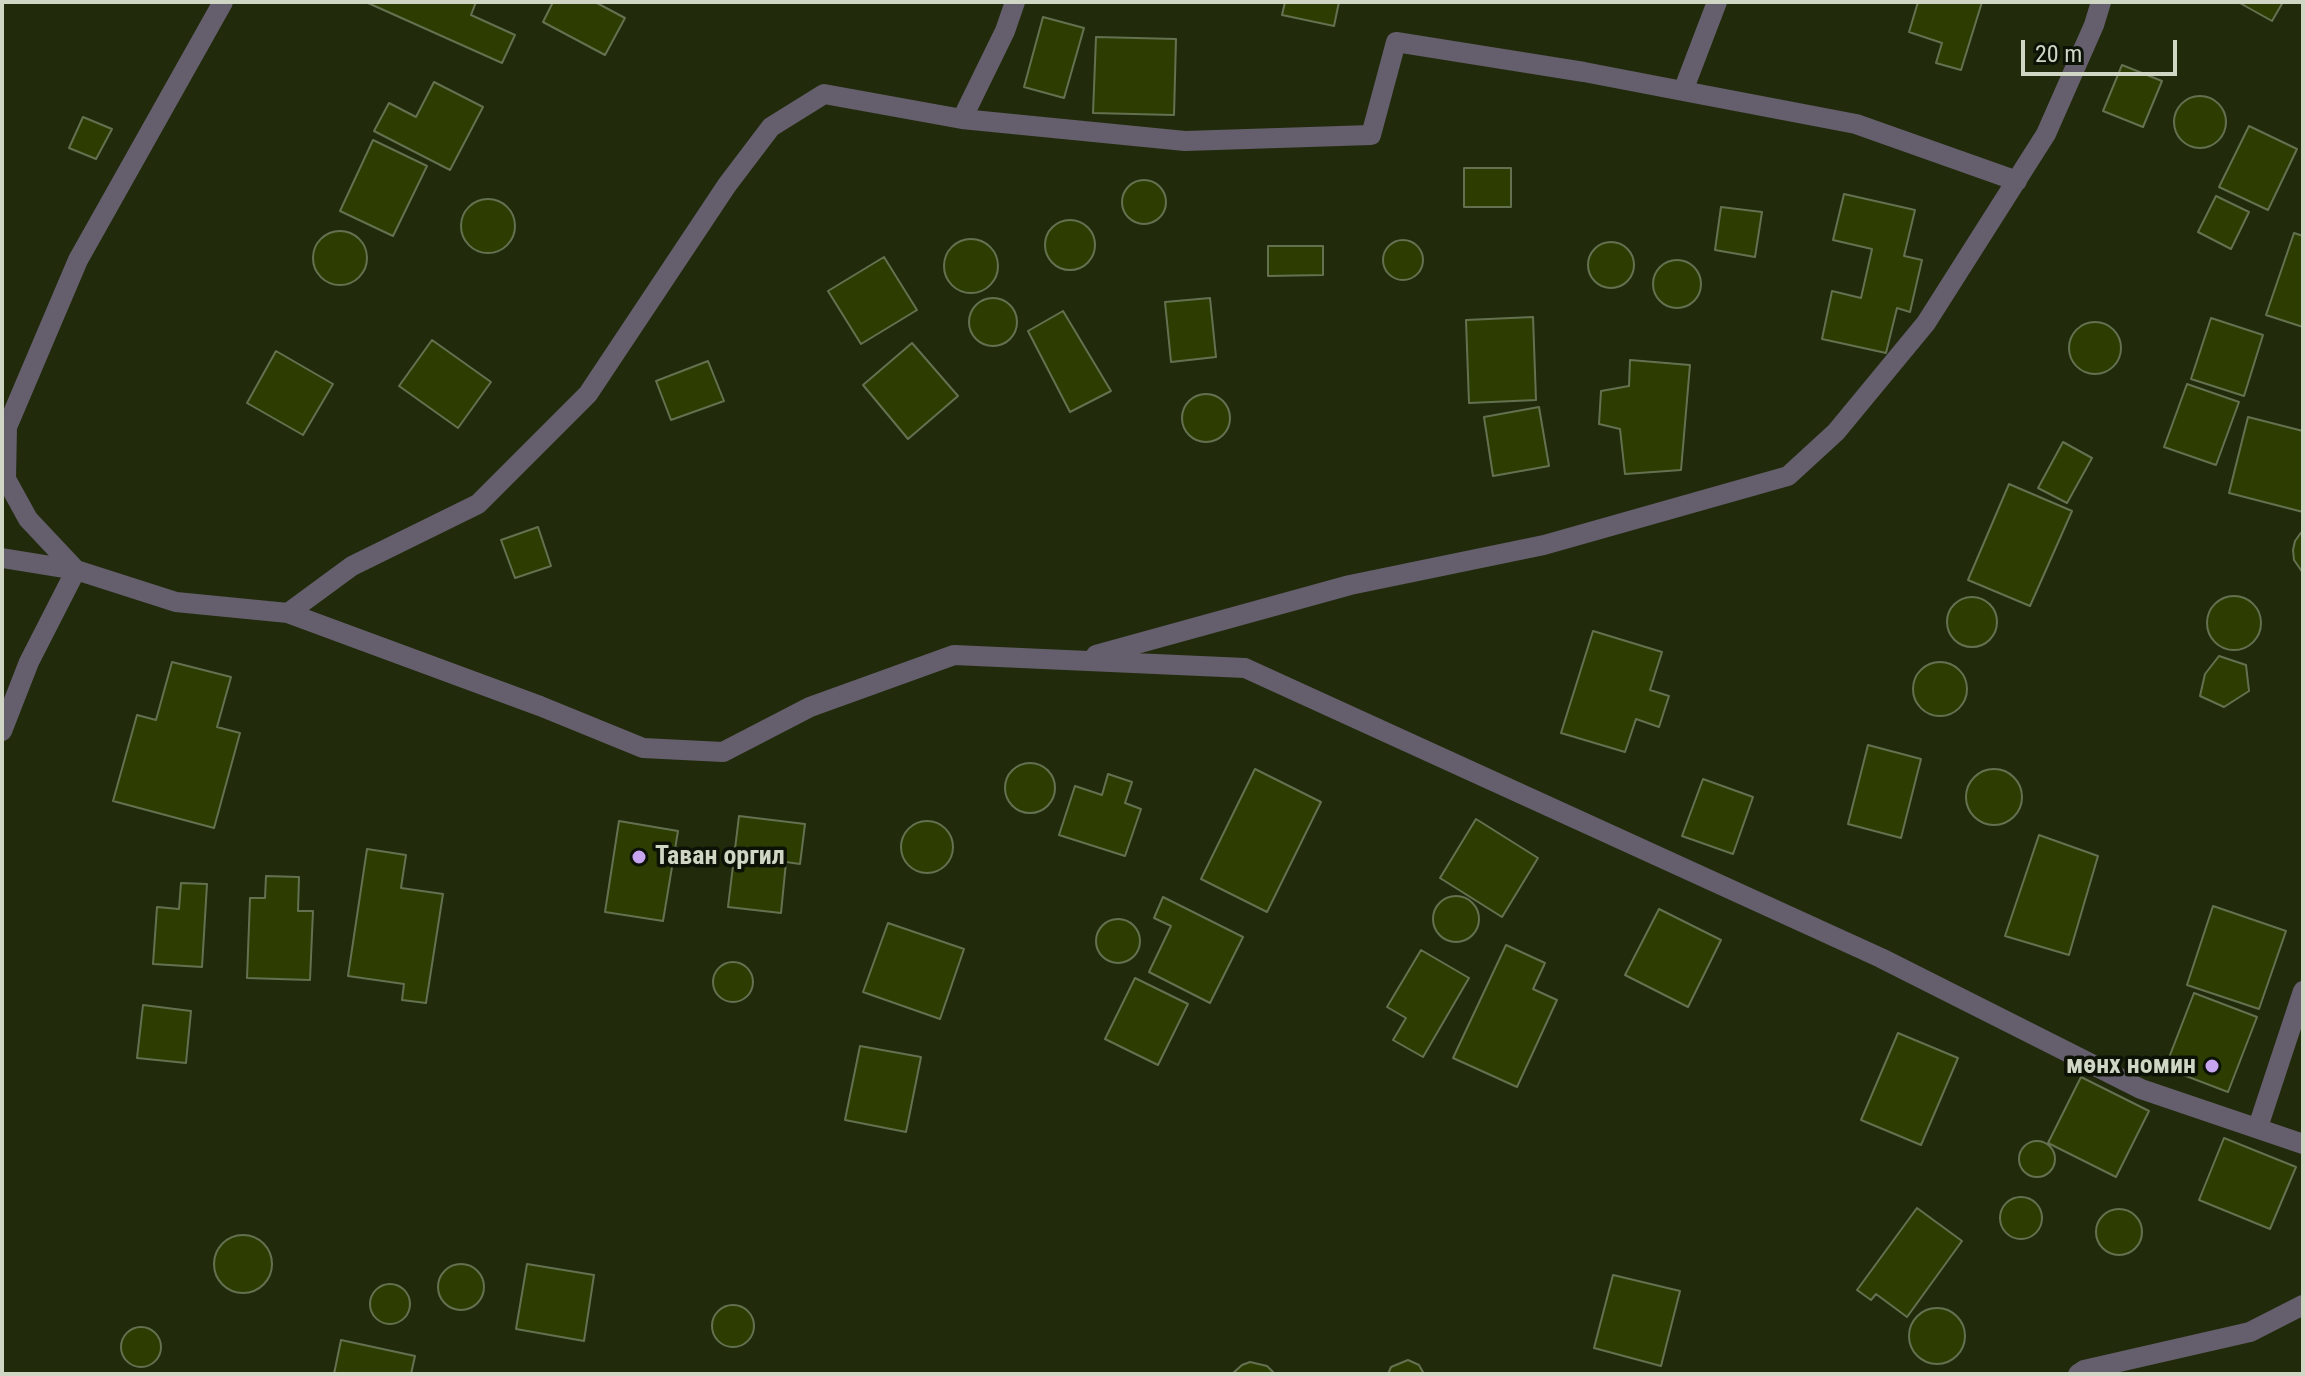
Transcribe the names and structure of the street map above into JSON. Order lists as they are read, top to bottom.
{
  "places": ["Таван оргил", "мөнх номин"],
  "scale_bar": "20 m"
}
